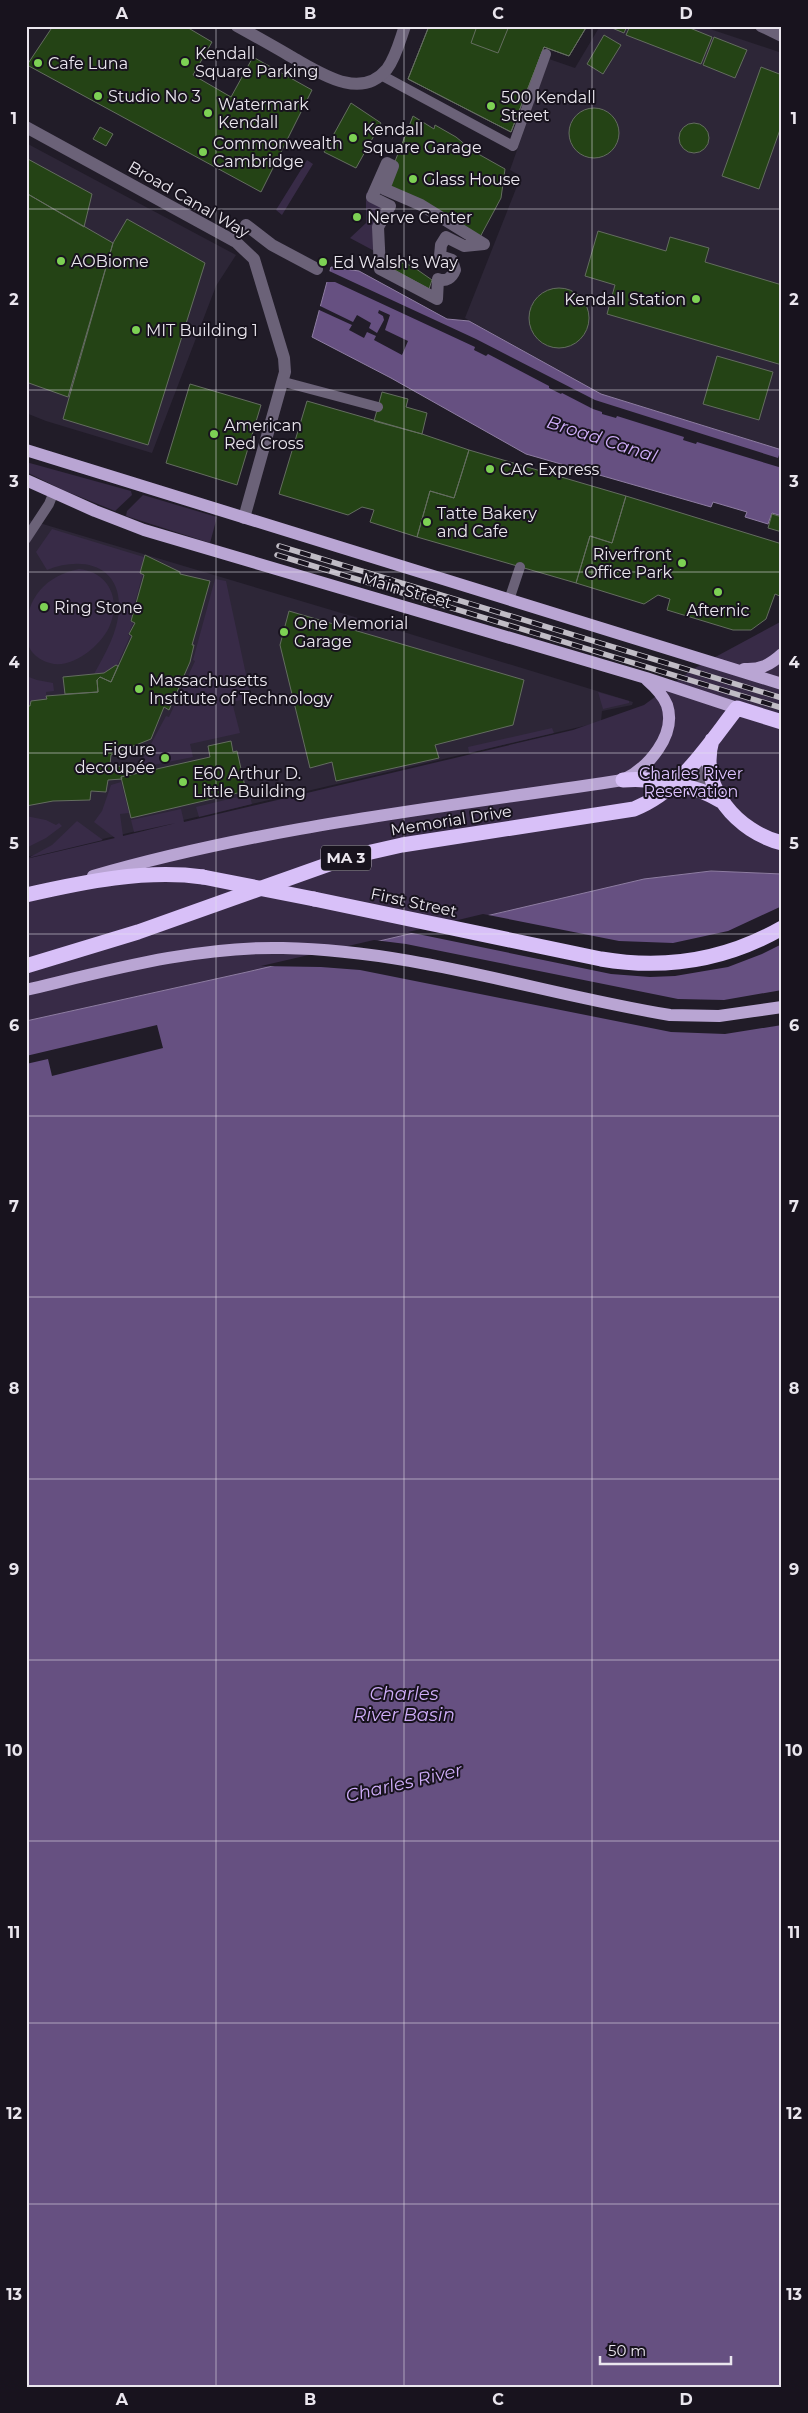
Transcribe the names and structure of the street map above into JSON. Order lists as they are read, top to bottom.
{
  "streets": {
    "highway": [
      "Main Street",
      "Memorial Drive",
      "MA 3",
      "First Street"
    ],
    "street": ["Broad Canal Way"]
  },
  "crossings": [
    ["Broad Canal Way", "Main Street"],
    ["Main Street", "Memorial Drive"],
    ["Memorial Drive", "First Street"]
  ],
  "water": ["Broad Canal", "Charles River Basin", "Charles River"],
  "parks": ["Charles River Reservation"],
  "places": [
    "Kendall Square Parking",
    "Cafe Luna",
    "Studio No 3",
    "500 Kendall Street",
    "Watermark Kendall",
    "Kendall Square Garage",
    "Commonwealth Cambridge",
    "Glass House",
    "Nerve Center",
    "AOBiome",
    "Ed Walsh's Way",
    "Kendall Station",
    "MIT Building 1",
    "American Red Cross",
    "CAC Express",
    "Tatte Bakery and Cafe",
    "Riverfront Office Park",
    "Afternic",
    "Ring Stone",
    "One Memorial Garage",
    "Massachusetts Institute of Technology",
    "Figure decoupée",
    "E60 Arthur D. Little Building"
  ],
  "scale_bar": "50 m",
  "grid": {
    "columns": [
      "A",
      "B",
      "C",
      "D"
    ],
    "rows": [
      "1",
      "2",
      "3",
      "4",
      "5",
      "6",
      "7",
      "8",
      "9",
      "10",
      "11",
      "12",
      "13"
    ]
  }
}
